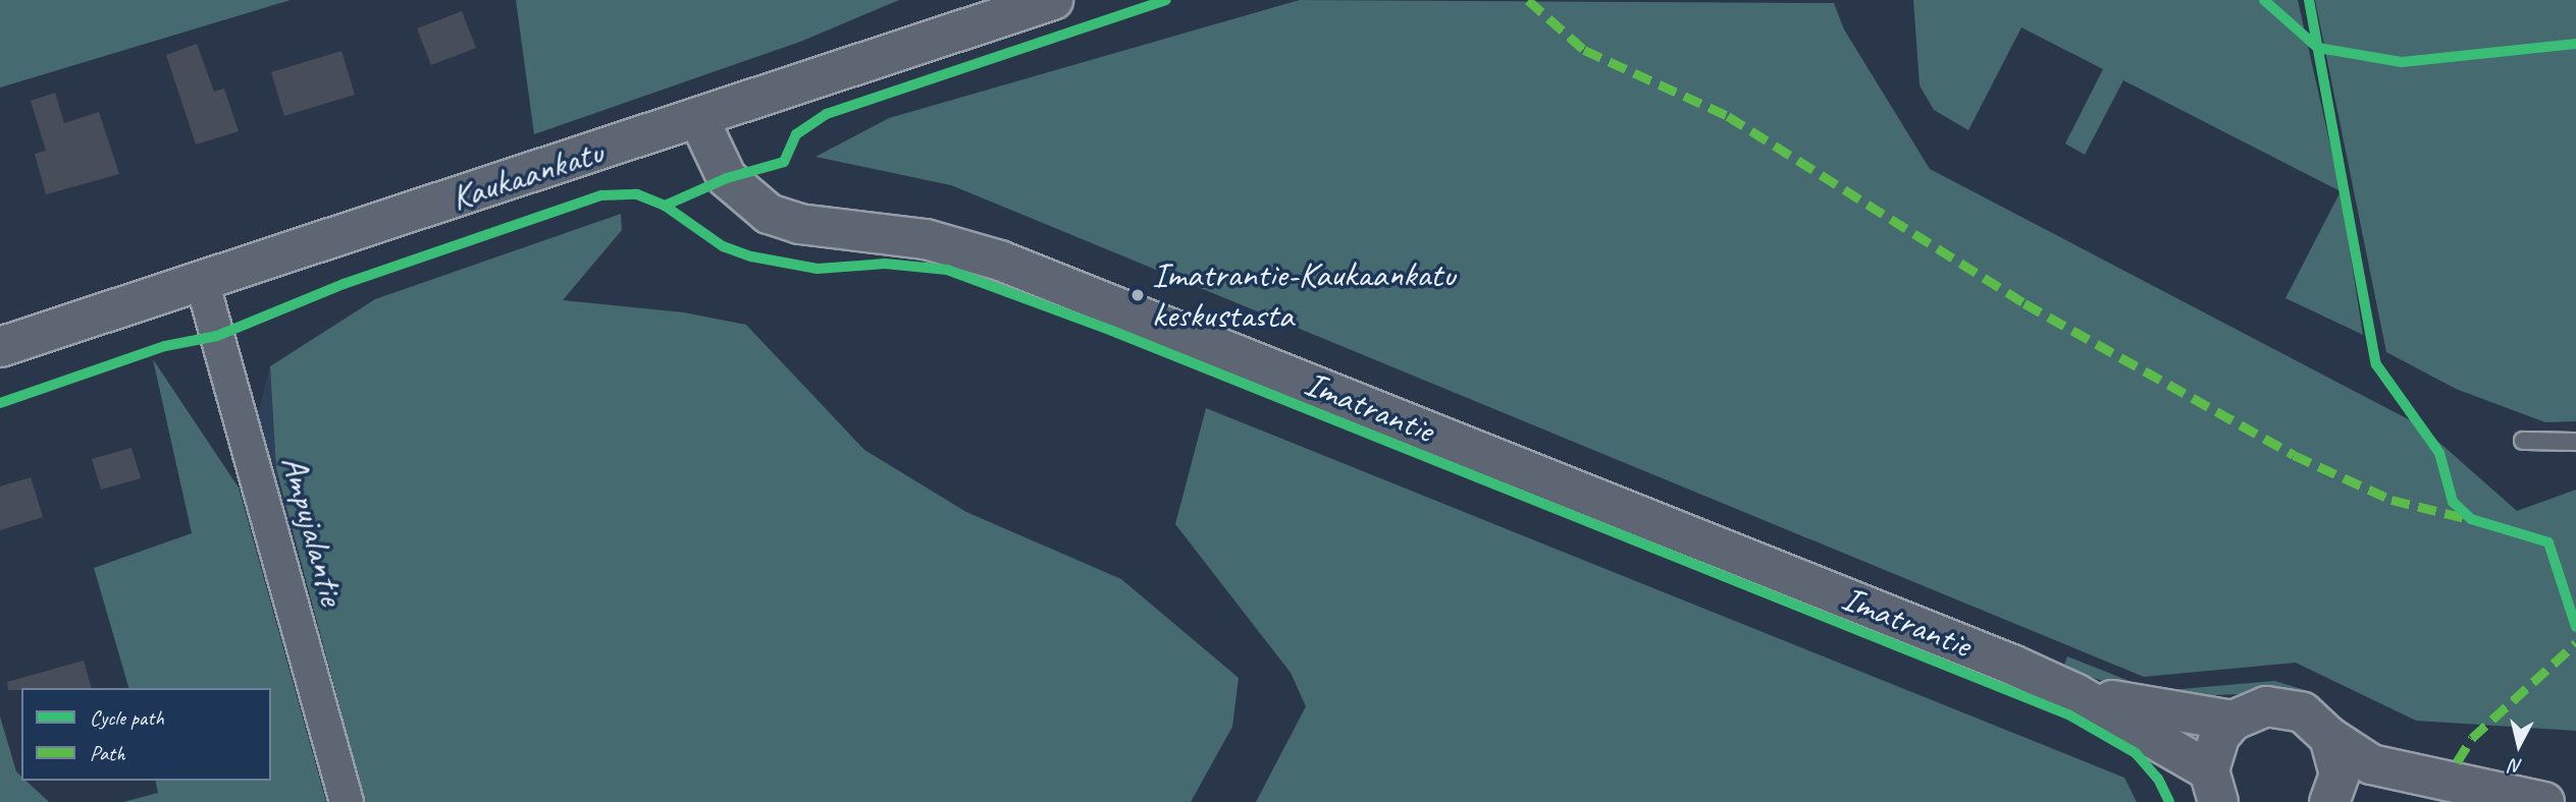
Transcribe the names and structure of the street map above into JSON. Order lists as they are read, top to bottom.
{
  "streets": {
    "street": ["Kaukaankatu", "Imatrantie", "Ampujalantie"]
  },
  "crossings": [
    ["Kaukaankatu", "Imatrantie"],
    ["Kaukaankatu", "Ampujalantie"]
  ],
  "places": ["Imatrantie-Kaukaankatu keskustasta"],
  "legend": ["Cycle path", "Path"],
  "north": "bottom"
}
